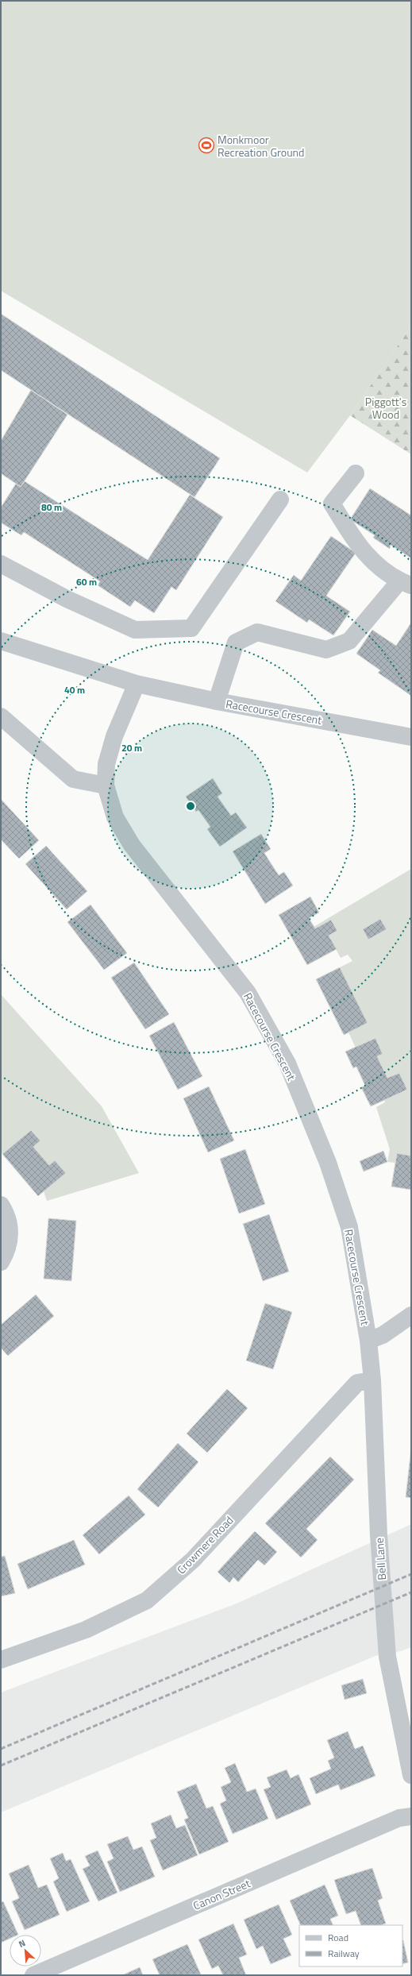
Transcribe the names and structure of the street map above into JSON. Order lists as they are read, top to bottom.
{
  "streets": {
    "street": [
      "Racecourse Crescent",
      "Crowmere Road",
      "Bell Lane",
      "Canon Street"
    ]
  },
  "crossings": [
    ["Racecourse Crescent", "Bell Lane"],
    ["Crowmere Road", "Bell Lane"]
  ],
  "parks": ["Piggott's Wood"],
  "places": {
    "sports": ["Monkmoor Recreation Ground"]
  },
  "legend": ["Road", "Railway"],
  "north": "top left",
  "rings": [
    "80 m",
    "60 m",
    "40 m",
    "20 m"
  ]
}
